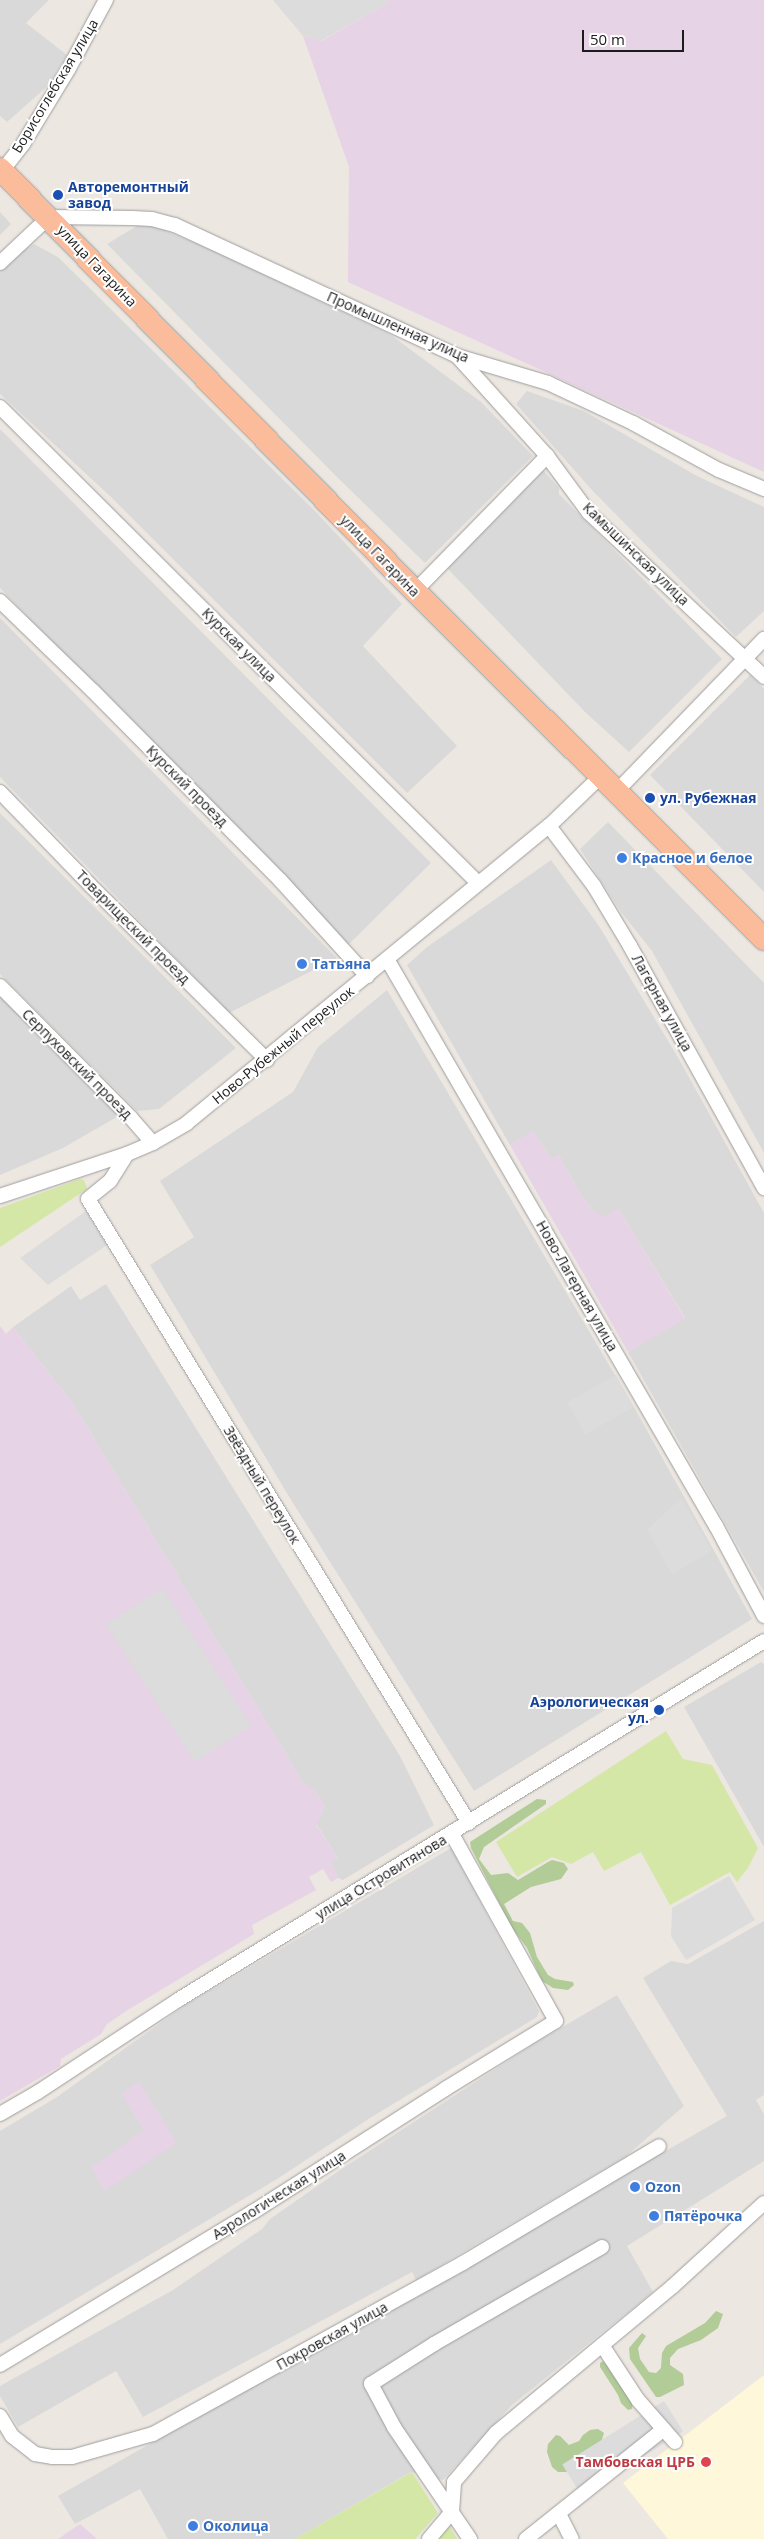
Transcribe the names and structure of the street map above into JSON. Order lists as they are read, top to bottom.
{
  "streets": {
    "main road": ["улица Гагарина"],
    "street": [
      "Борисоглебская улица",
      "Промышленная улица",
      "Камышинская улица",
      "Курская улица",
      "Курский проезд",
      "Товарищеский проезд",
      "Лагерная улица",
      "Ново-Рубежный переулок",
      "Серпуховский проезд",
      "Ново-Лагерная улица",
      "Звёздный переулок",
      "улица Островитянова",
      "Аэрологическая улица",
      "Покровская улица"
    ]
  },
  "crossings": [
    ["Борисоглебская улица", "улица Гагарина"],
    ["улица Гагарина", "Промышленная улица"],
    ["улица Гагарина", "Ново-Рубежный переулок"],
    ["Промышленная улица", "Камышинская улица"],
    ["Камышинская улица", "Ново-Рубежный переулок"],
    ["Курская улица", "Ново-Рубежный переулок"],
    ["Курский проезд", "Ново-Рубежный переулок"],
    ["Товарищеский проезд", "Ново-Рубежный переулок"],
    ["Лагерная улица", "Ново-Рубежный переулок"],
    ["Ново-Рубежный переулок", "Серпуховский проезд"],
    ["Ново-Рубежный переулок", "Ново-Лагерная улица"],
    ["Ново-Рубежный переулок", "Звёздный переулок"],
    ["Звёздный переулок", "улица Островитянова"],
    ["улица Островитянова", "Аэрологическая улица"]
  ],
  "places": [
    "Авторемонтный завод",
    "ул. Рубежная",
    "Красное и белое",
    "Татьяна",
    "Аэрологическая ул.",
    "Ozon",
    "Пятёрочка",
    "Тамбовская ЦРБ",
    "Околица"
  ],
  "scale_bar": "50 m"
}
